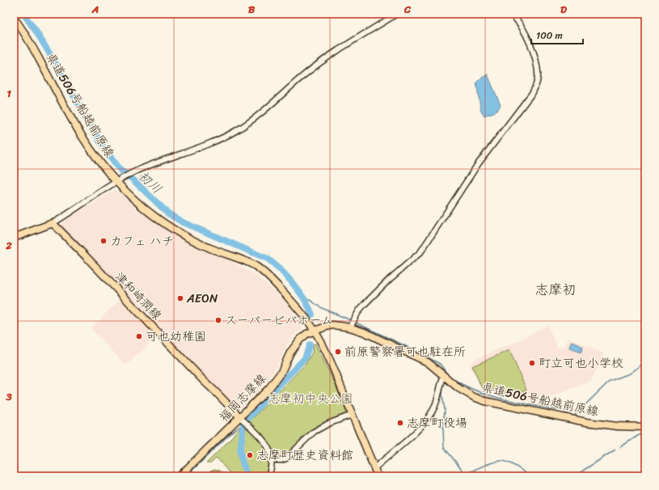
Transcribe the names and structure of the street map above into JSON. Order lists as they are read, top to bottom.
{
  "streets": {
    "main road": ["県道506号船越前原線", "津和崎潤線", "福岡志摩線"]
  },
  "crossings": [
    ["県道506号船越前原線", "福岡志摩線"],
    ["津和崎潤線", "福岡志摩線"]
  ],
  "districts": ["志摩初"],
  "water": ["初川"],
  "parks": ["志摩初中央公園"],
  "places": [
    "カフェ ハチ",
    "AEON",
    "スーパービバホーム",
    "可也幼稚園",
    "前原警察署可也駐在所",
    "町立可也小学校",
    "志摩町役場",
    "志摩町歴史資料館"
  ],
  "scale_bar": "100 m",
  "grid": {
    "columns": [
      "A",
      "B",
      "C",
      "D"
    ],
    "rows": ["1", "2", "3"]
  }
}
